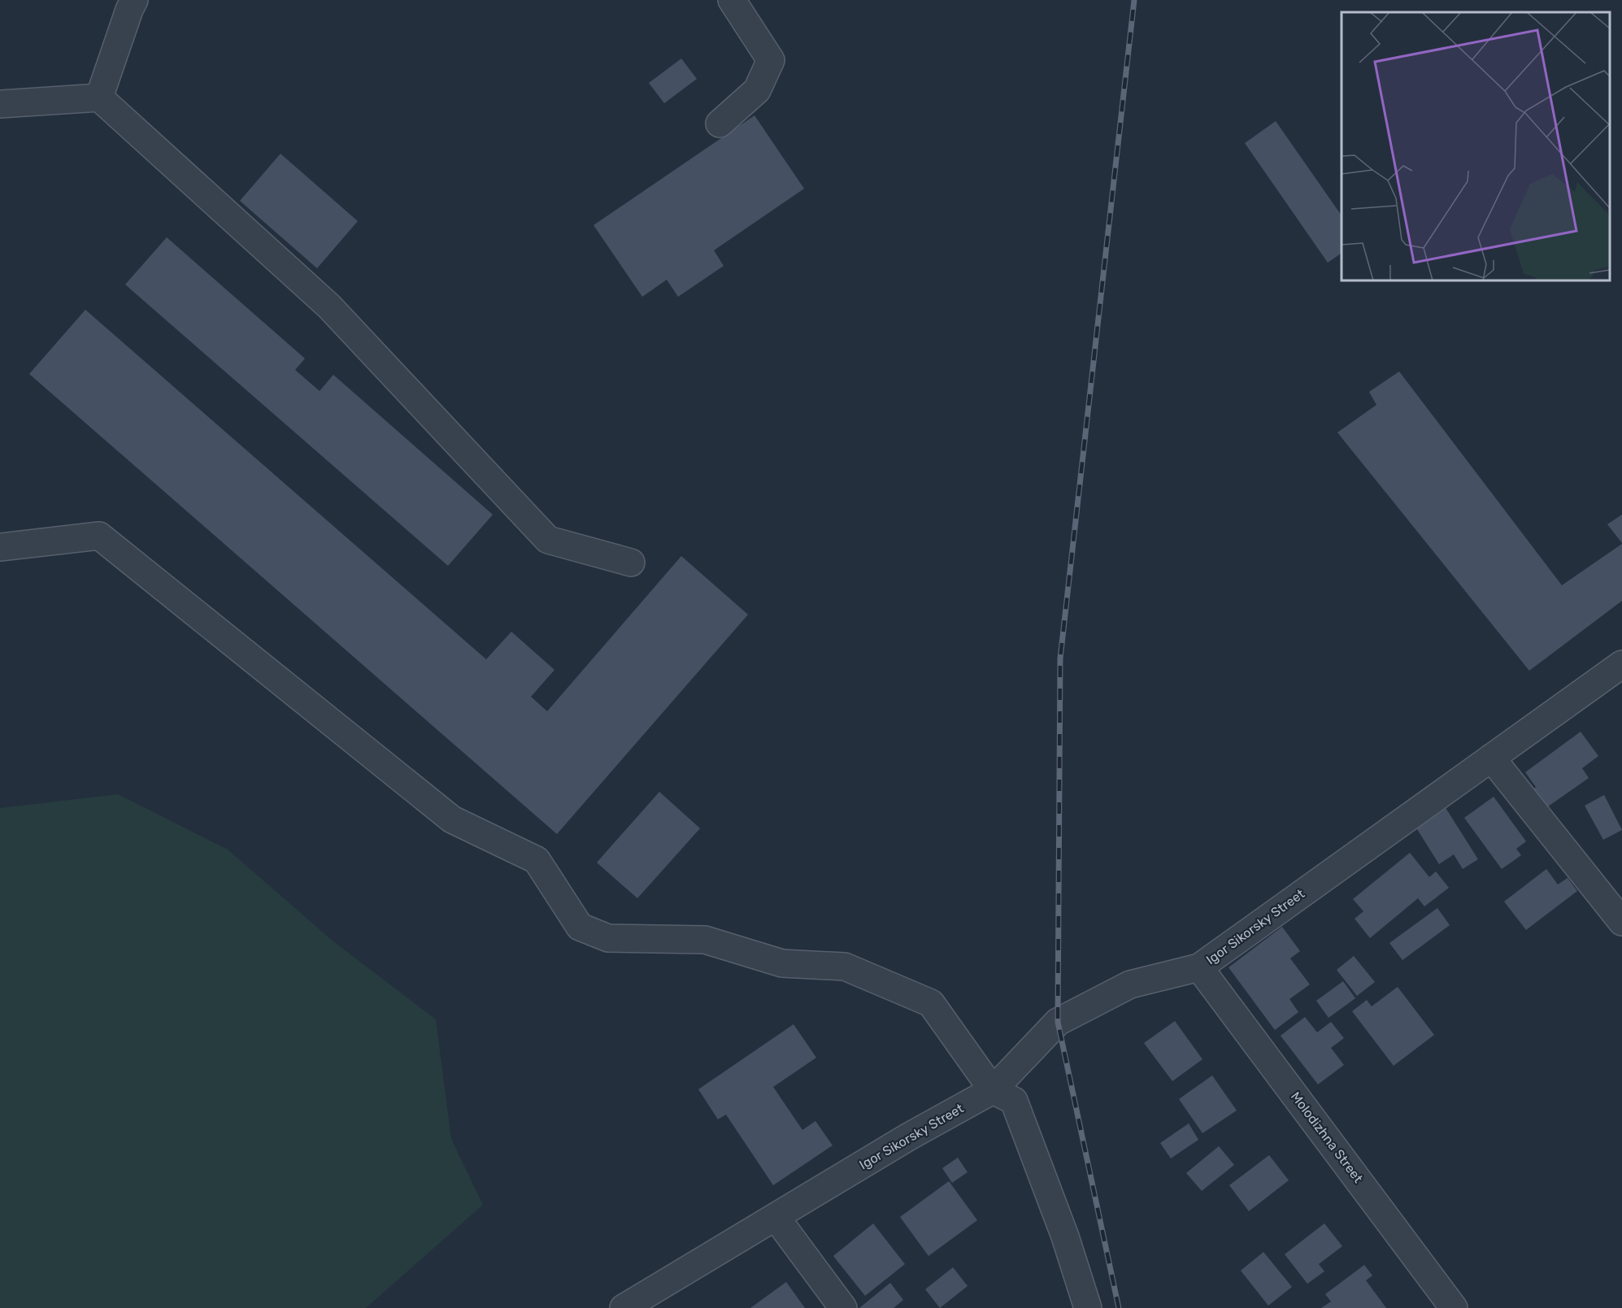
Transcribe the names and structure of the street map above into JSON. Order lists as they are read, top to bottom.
{
  "streets": {
    "street": ["Igor Sikorsky Street", "Molodizhna Street"]
  },
  "crossings": [
    ["Igor Sikorsky Street", "Molodizhna Street"]
  ]
}
